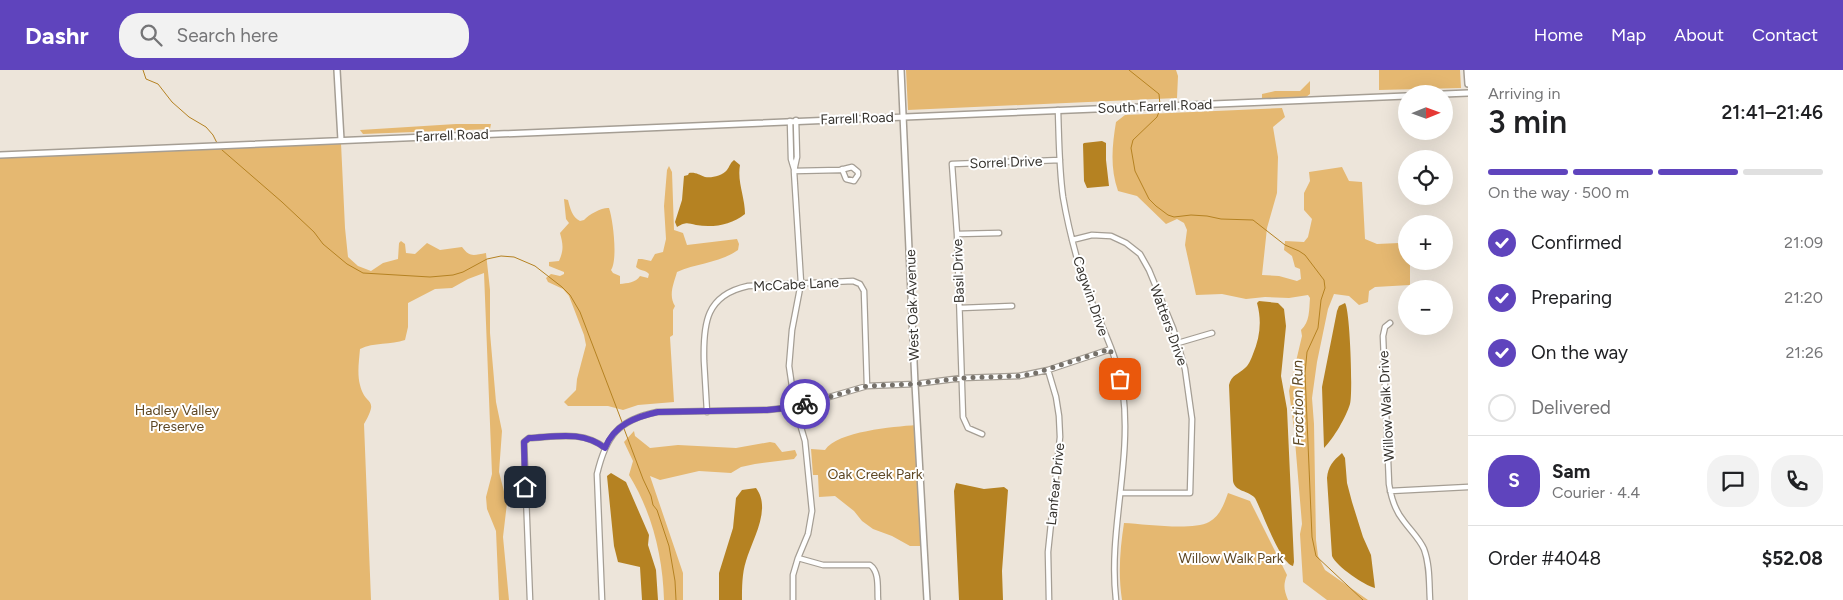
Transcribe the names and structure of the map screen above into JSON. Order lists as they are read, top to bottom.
{
  "streets": {
    "street": [
      "South Farrell Road",
      "Farrell Road",
      "Sorrel Drive",
      "Basil Drive",
      "McCabe Lane",
      "Cagwin Drive",
      "West Oak Avenue",
      "Watters Drive",
      "Willow Walk Drive",
      "Lanfear Drive"
    ]
  },
  "crossings": [
    ["South Farrell Road", "Farrell Road"],
    ["South Farrell Road", "Cagwin Drive"],
    ["South Farrell Road", "West Oak Avenue"],
    ["Farrell Road", "West Oak Avenue"],
    ["Sorrel Drive", "Basil Drive"],
    ["Sorrel Drive", "Cagwin Drive"],
    ["Cagwin Drive", "Watters Drive"]
  ],
  "water": ["Fraction Run"],
  "parks": ["Hadley Valley Preserve", "Oak Creek Park", "Willow Walk Park"],
  "north": "right",
  "page": {
    "header": "Dashr",
    "search": "Search here",
    "nav": [
      "Home",
      "Map",
      "About",
      "Contact"
    ],
    "heading": ["3 min", "Arriving in", "21:41–21:46"],
    "panel": [
      "Sam",
      "Courier · 4.4",
      "Order #4048",
      "$52.08"
    ],
    "map_buttons": ["+", "−"],
    "bar": "On the way · 500 m",
    "list": [
      ["Confirmed", "21:09"],
      ["Preparing", "21:20"],
      ["On the way", "21:26"],
      "Delivered"
    ],
    "round": "S"
  }
}
